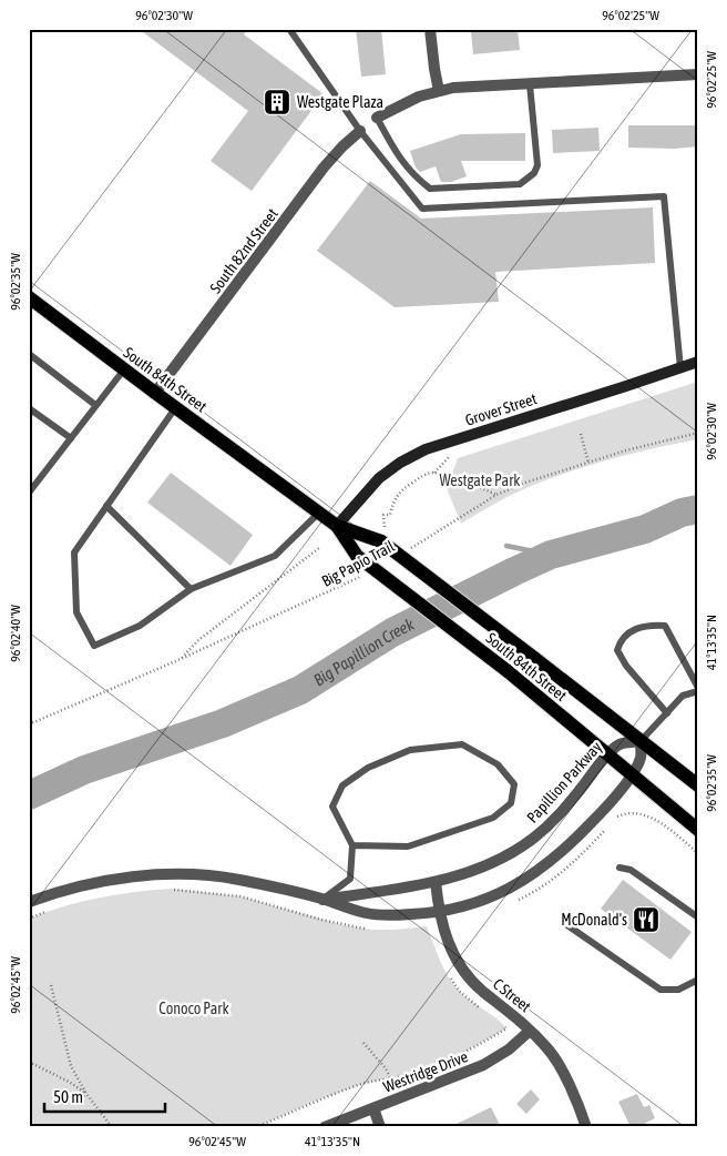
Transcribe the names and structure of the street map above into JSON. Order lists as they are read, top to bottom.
{
  "streets": {
    "main road": ["South 84th Street"],
    "street": [
      "South 82nd Street",
      "Grover Street",
      "Papillion Parkway",
      "C Street",
      "Westridge Drive"
    ],
    "path": ["Big Papio Trail"]
  },
  "crossings": [
    ["South 82nd Street", "South 84th Street"],
    ["South 84th Street", "Grover Street"],
    ["South 84th Street", "Papillion Parkway"],
    ["Papillion Parkway", "C Street"],
    ["C Street", "Westridge Drive"]
  ],
  "water": ["Big Papillion Creek"],
  "parks": ["Westgate Park", "Conoco Park"],
  "places": {
    "building": ["Westgate Plaza"],
    "restaurant": ["McDonald's"]
  },
  "scale_bar": "50 m",
  "coordinates": [
    "96°02'30\"W",
    "96°02'25\"W",
    "96°02'35\"W",
    "96°02'40\"W",
    "41°13'35\"N",
    "96°02'45\"W"
  ]
}
